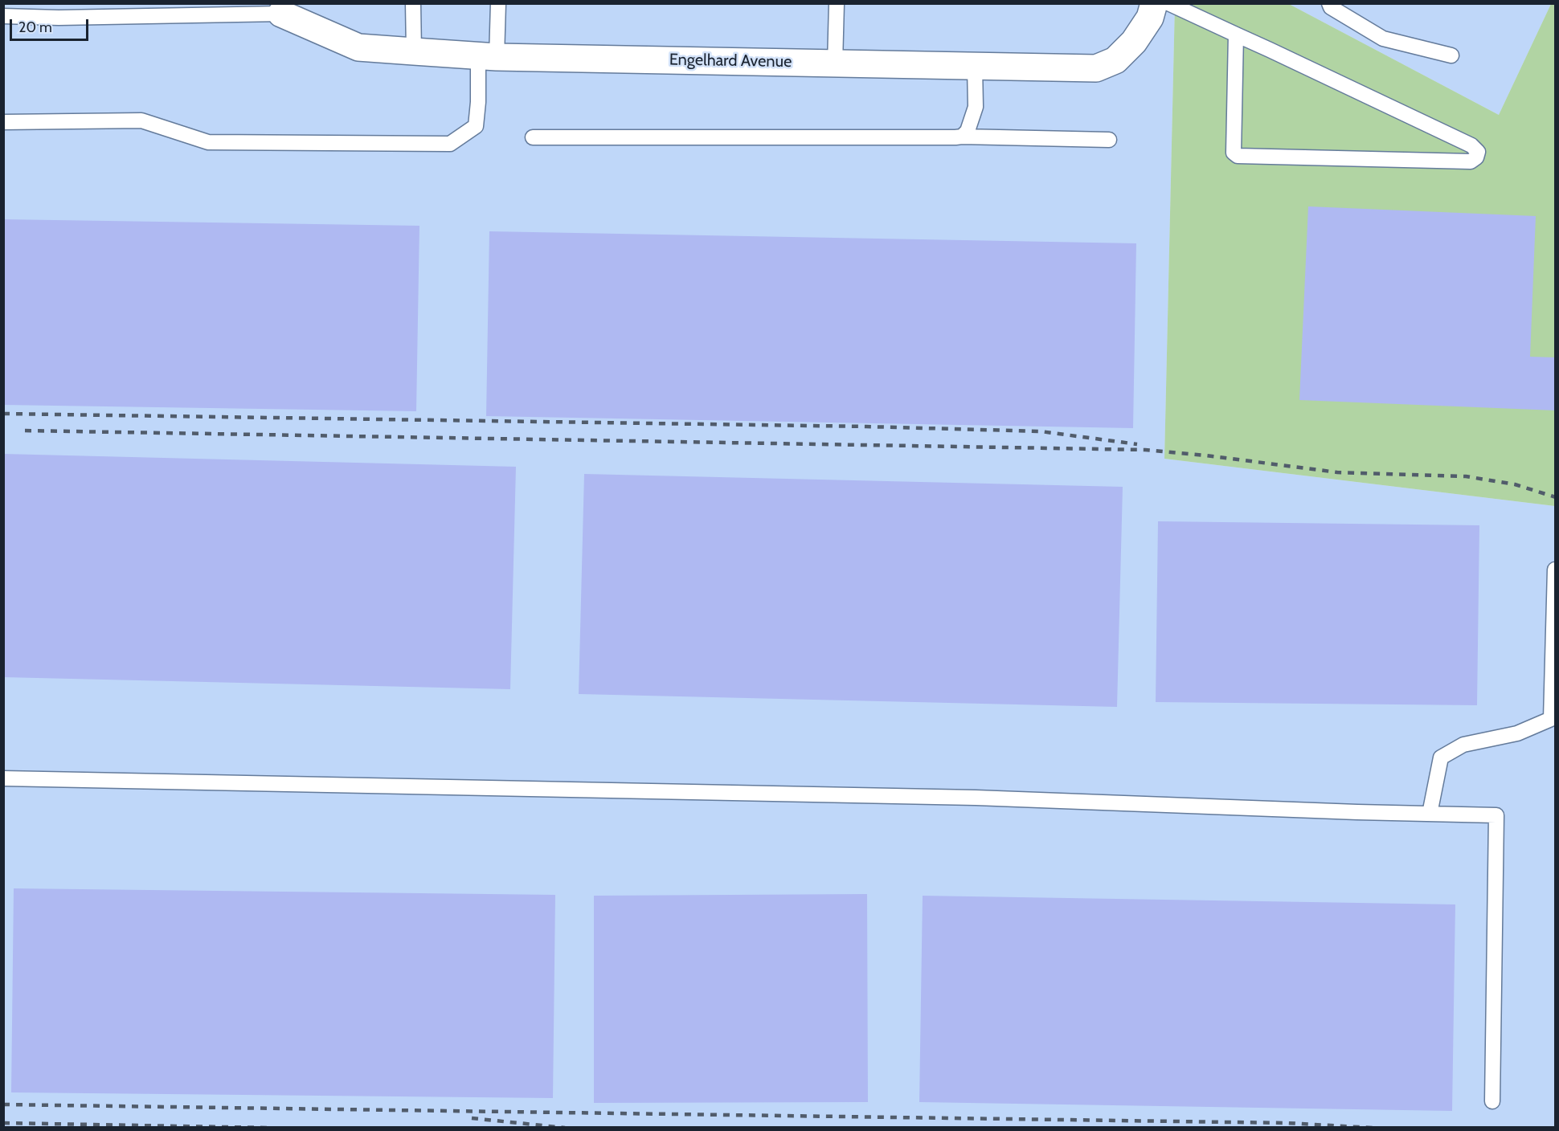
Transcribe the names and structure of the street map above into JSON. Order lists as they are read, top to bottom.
{
  "streets": {
    "street": ["Engelhard Avenue"]
  },
  "scale_bar": "20 m"
}
